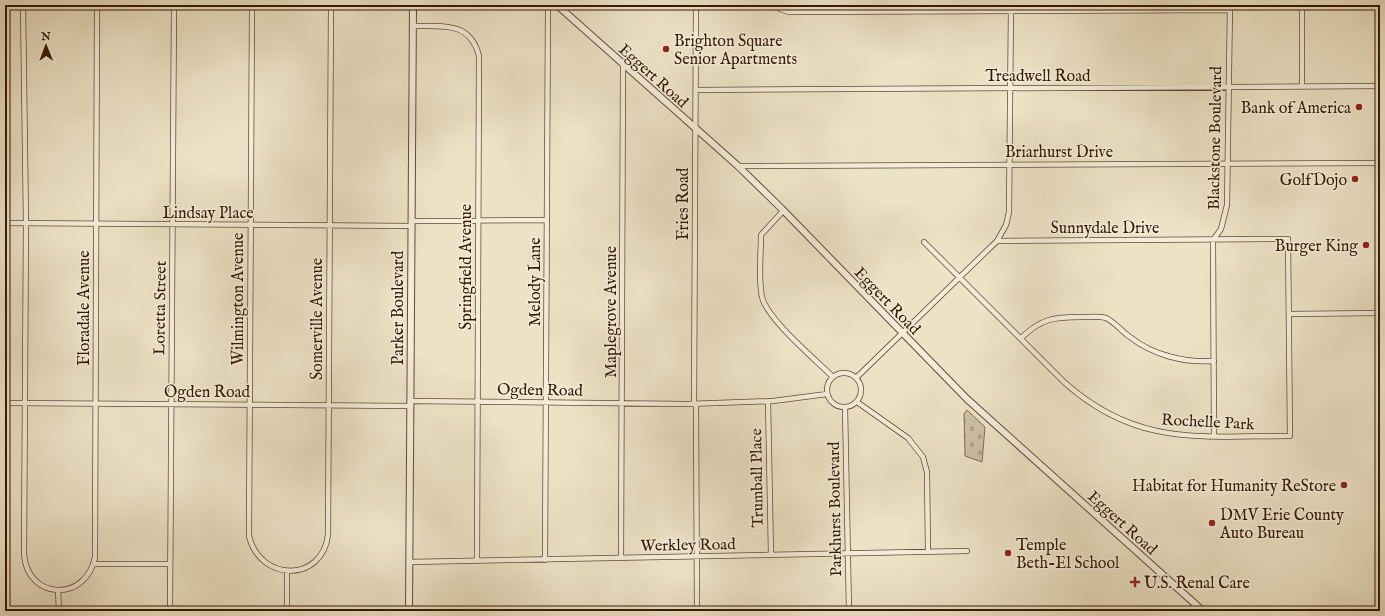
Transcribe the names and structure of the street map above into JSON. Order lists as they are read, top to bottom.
{
  "streets": {
    "street": [
      "Eggert Road",
      "Treadwell Road",
      "Blackstone Boulevard",
      "Briarhurst Drive",
      "Fries Road",
      "Lindsay Place",
      "Sunnydale Drive",
      "Springfield Avenue",
      "Melody Lane",
      "Wilmington Avenue",
      "Floradale Avenue",
      "Loretta Street",
      "Parker Boulevard",
      "Maplegrove Avenue",
      "Somerville Avenue",
      "Ogden Road",
      "Rochelle Park",
      "Trumball Place",
      "Parkhurst Boulevard",
      "Werkley Road"
    ]
  },
  "crossings": [
    ["Eggert Road", "Briarhurst Drive"],
    ["Eggert Road", "Fries Road"],
    ["Eggert Road", "Maplegrove Avenue"],
    ["Treadwell Road", "Blackstone Boulevard"],
    ["Treadwell Road", "Fries Road"],
    ["Blackstone Boulevard", "Briarhurst Drive"],
    ["Blackstone Boulevard", "Sunnydale Drive"],
    ["Blackstone Boulevard", "Rochelle Park"],
    ["Fries Road", "Ogden Road"],
    ["Fries Road", "Werkley Road"],
    ["Lindsay Place", "Springfield Avenue"],
    ["Lindsay Place", "Melody Lane"],
    ["Lindsay Place", "Wilmington Avenue"],
    ["Lindsay Place", "Floradale Avenue"],
    ["Lindsay Place", "Loretta Street"],
    ["Lindsay Place", "Parker Boulevard"],
    ["Lindsay Place", "Somerville Avenue"],
    ["Sunnydale Drive", "Rochelle Park"],
    ["Springfield Avenue", "Parker Boulevard"],
    ["Springfield Avenue", "Ogden Road"],
    ["Springfield Avenue", "Werkley Road"],
    ["Melody Lane", "Ogden Road"],
    ["Melody Lane", "Werkley Road"],
    ["Wilmington Avenue", "Somerville Avenue"],
    ["Wilmington Avenue", "Ogden Road"],
    ["Floradale Avenue", "Ogden Road"],
    ["Loretta Street", "Ogden Road"],
    ["Parker Boulevard", "Ogden Road"],
    ["Parker Boulevard", "Werkley Road"],
    ["Maplegrove Avenue", "Ogden Road"],
    ["Maplegrove Avenue", "Werkley Road"],
    ["Somerville Avenue", "Ogden Road"],
    ["Ogden Road", "Trumball Place"],
    ["Ogden Road", "Parkhurst Boulevard"],
    ["Trumball Place", "Werkley Road"],
    ["Parkhurst Boulevard", "Werkley Road"]
  ],
  "places": {
    "other": [
      "Brighton Square Senior Apartments",
      "Bank of America",
      "GolfDojo",
      "Burger King",
      "Habitat for Humanity ReStore",
      "DMV Erie County Auto Bureau",
      "Temple Beth-El School"
    ],
    "health": ["U.S. Renal Care"]
  },
  "north": "top"
}
